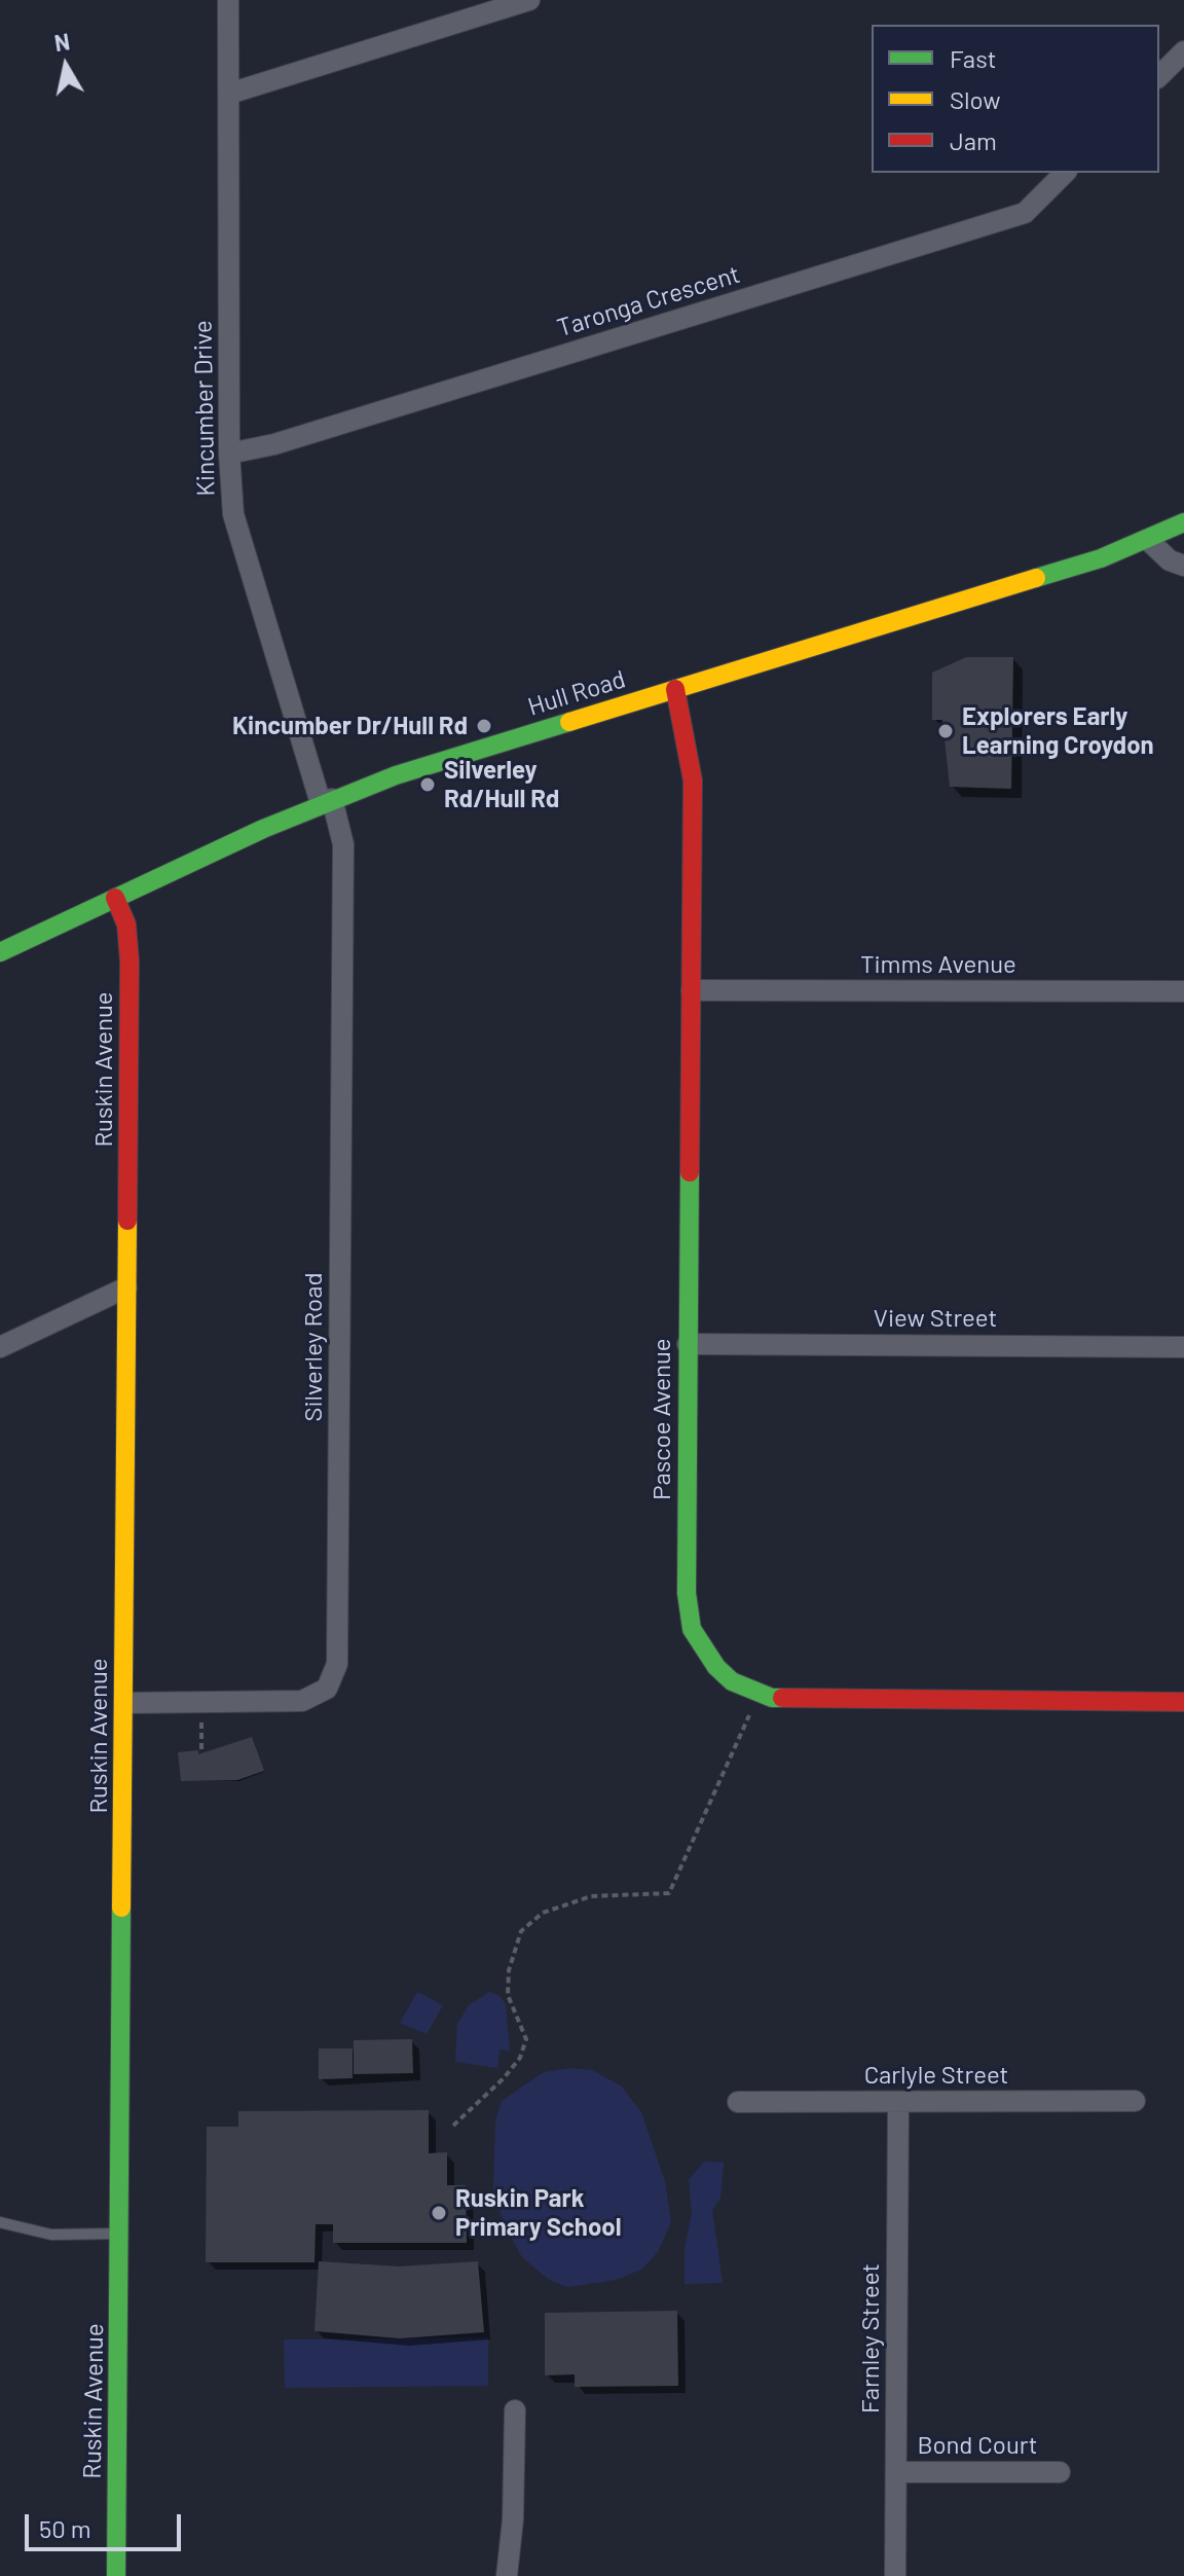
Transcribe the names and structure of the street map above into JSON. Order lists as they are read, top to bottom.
{
  "streets": {
    "street": [
      "Taronga Crescent",
      "Kincumber Drive",
      "Hull Road",
      "Timms Avenue",
      "Ruskin Avenue",
      "View Street",
      "Silverley Road",
      "Pascoe Avenue",
      "Carlyle Street",
      "Farnley Street",
      "Bond Court"
    ]
  },
  "crossings": [
    ["Taronga Crescent", "Kincumber Drive"],
    ["Kincumber Drive", "Hull Road"],
    ["Kincumber Drive", "Silverley Road"],
    ["Hull Road", "Ruskin Avenue"],
    ["Hull Road", "Silverley Road"],
    ["Hull Road", "Pascoe Avenue"],
    ["Timms Avenue", "Pascoe Avenue"],
    ["Ruskin Avenue", "Silverley Road"],
    ["View Street", "Pascoe Avenue"],
    ["Carlyle Street", "Farnley Street"],
    ["Farnley Street", "Bond Court"]
  ],
  "places": [
    "Kincumber Dr/Hull Rd",
    "Explorers Early Learning Croydon",
    "Silverley Rd/Hull Rd",
    "Ruskin Park Primary School"
  ],
  "legend": ["Fast", "Slow", "Jam"],
  "scale_bar": "50 m",
  "north": "top"
}
